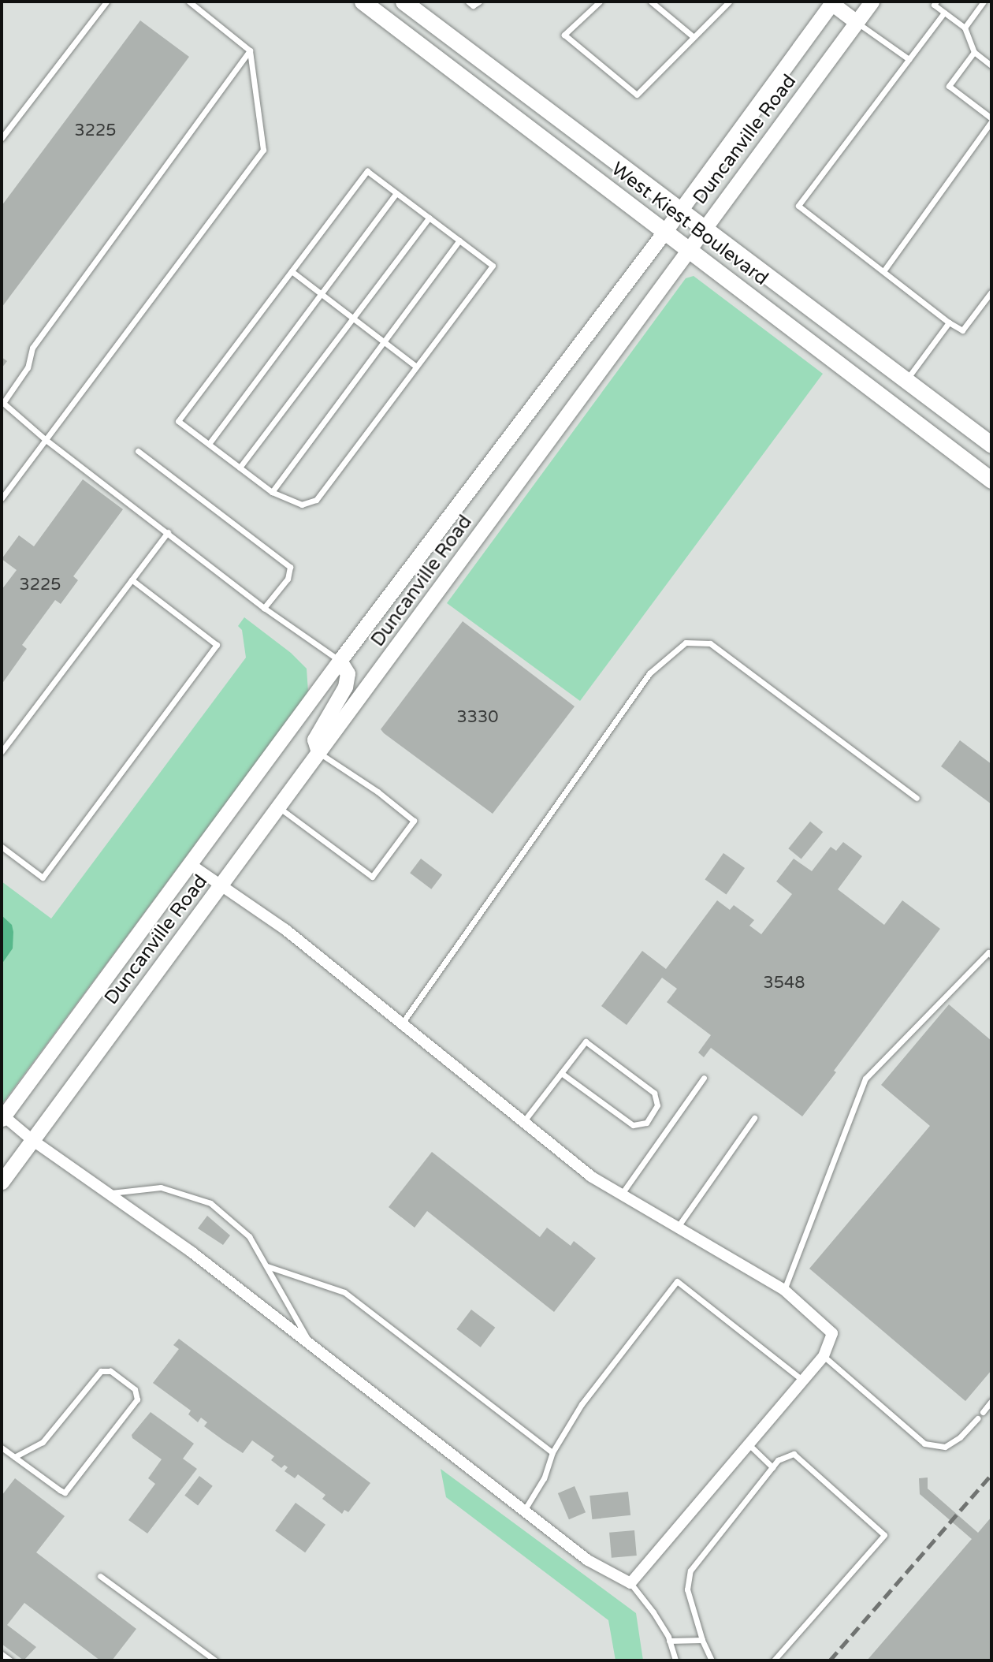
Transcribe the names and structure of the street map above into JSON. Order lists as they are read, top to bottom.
{
  "streets": {
    "main road": ["Duncanville Road", "West Kiest Boulevard"]
  },
  "crossings": [
    ["Duncanville Road", "West Kiest Boulevard"]
  ],
  "house_numbers": [
    "3225",
    "3225",
    "3330",
    "3548"
  ]
}
